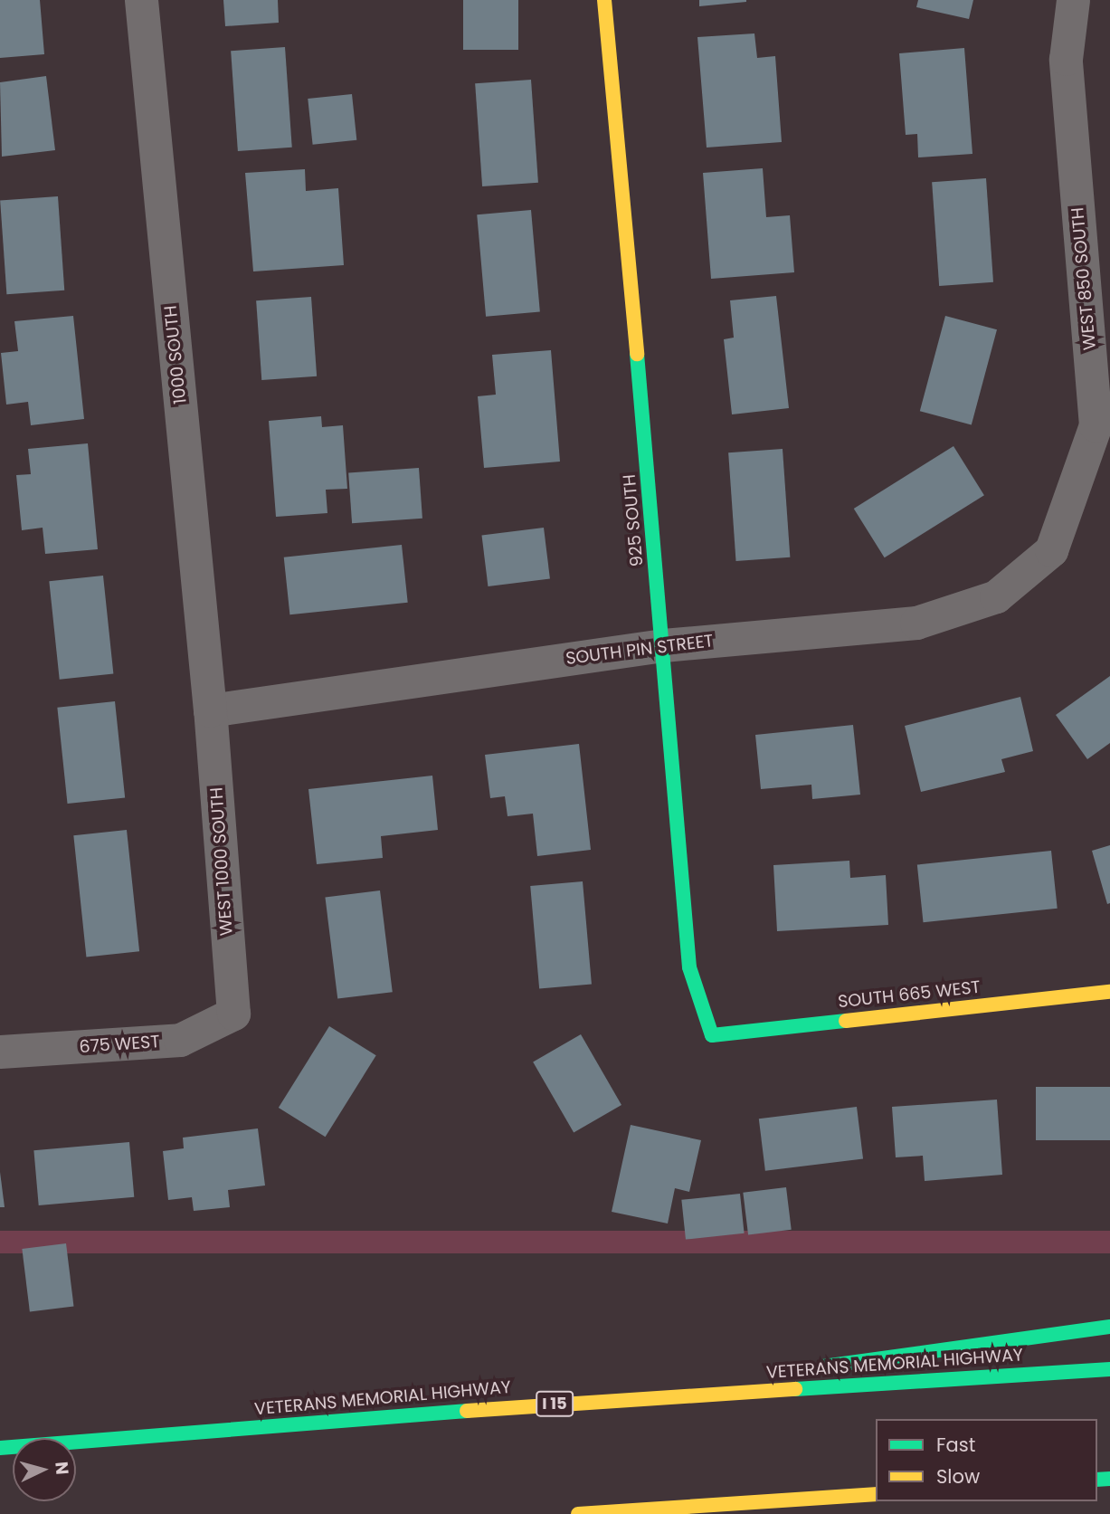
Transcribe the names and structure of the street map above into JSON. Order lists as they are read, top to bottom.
{
  "streets": {
    "main road": [
      "925 SOUTH",
      "SOUTH 665 WEST",
      "VETERANS MEMORIAL HIGHWAY",
      "I 15"
    ],
    "street": [
      "WEST 850 SOUTH",
      "1000 SOUTH",
      "SOUTH PIN STREET",
      "WEST 1000 SOUTH",
      "675 WEST"
    ]
  },
  "crossings": [
    ["WEST 850 SOUTH", "SOUTH PIN STREET"],
    ["1000 SOUTH", "SOUTH PIN STREET"],
    ["1000 SOUTH", "WEST 1000 SOUTH"],
    ["925 SOUTH", "SOUTH PIN STREET"],
    ["925 SOUTH", "SOUTH 665 WEST"],
    ["SOUTH PIN STREET", "WEST 1000 SOUTH"],
    ["WEST 1000 SOUTH", "675 WEST"]
  ],
  "legend": ["Fast", "Slow"],
  "north": "right"
}
